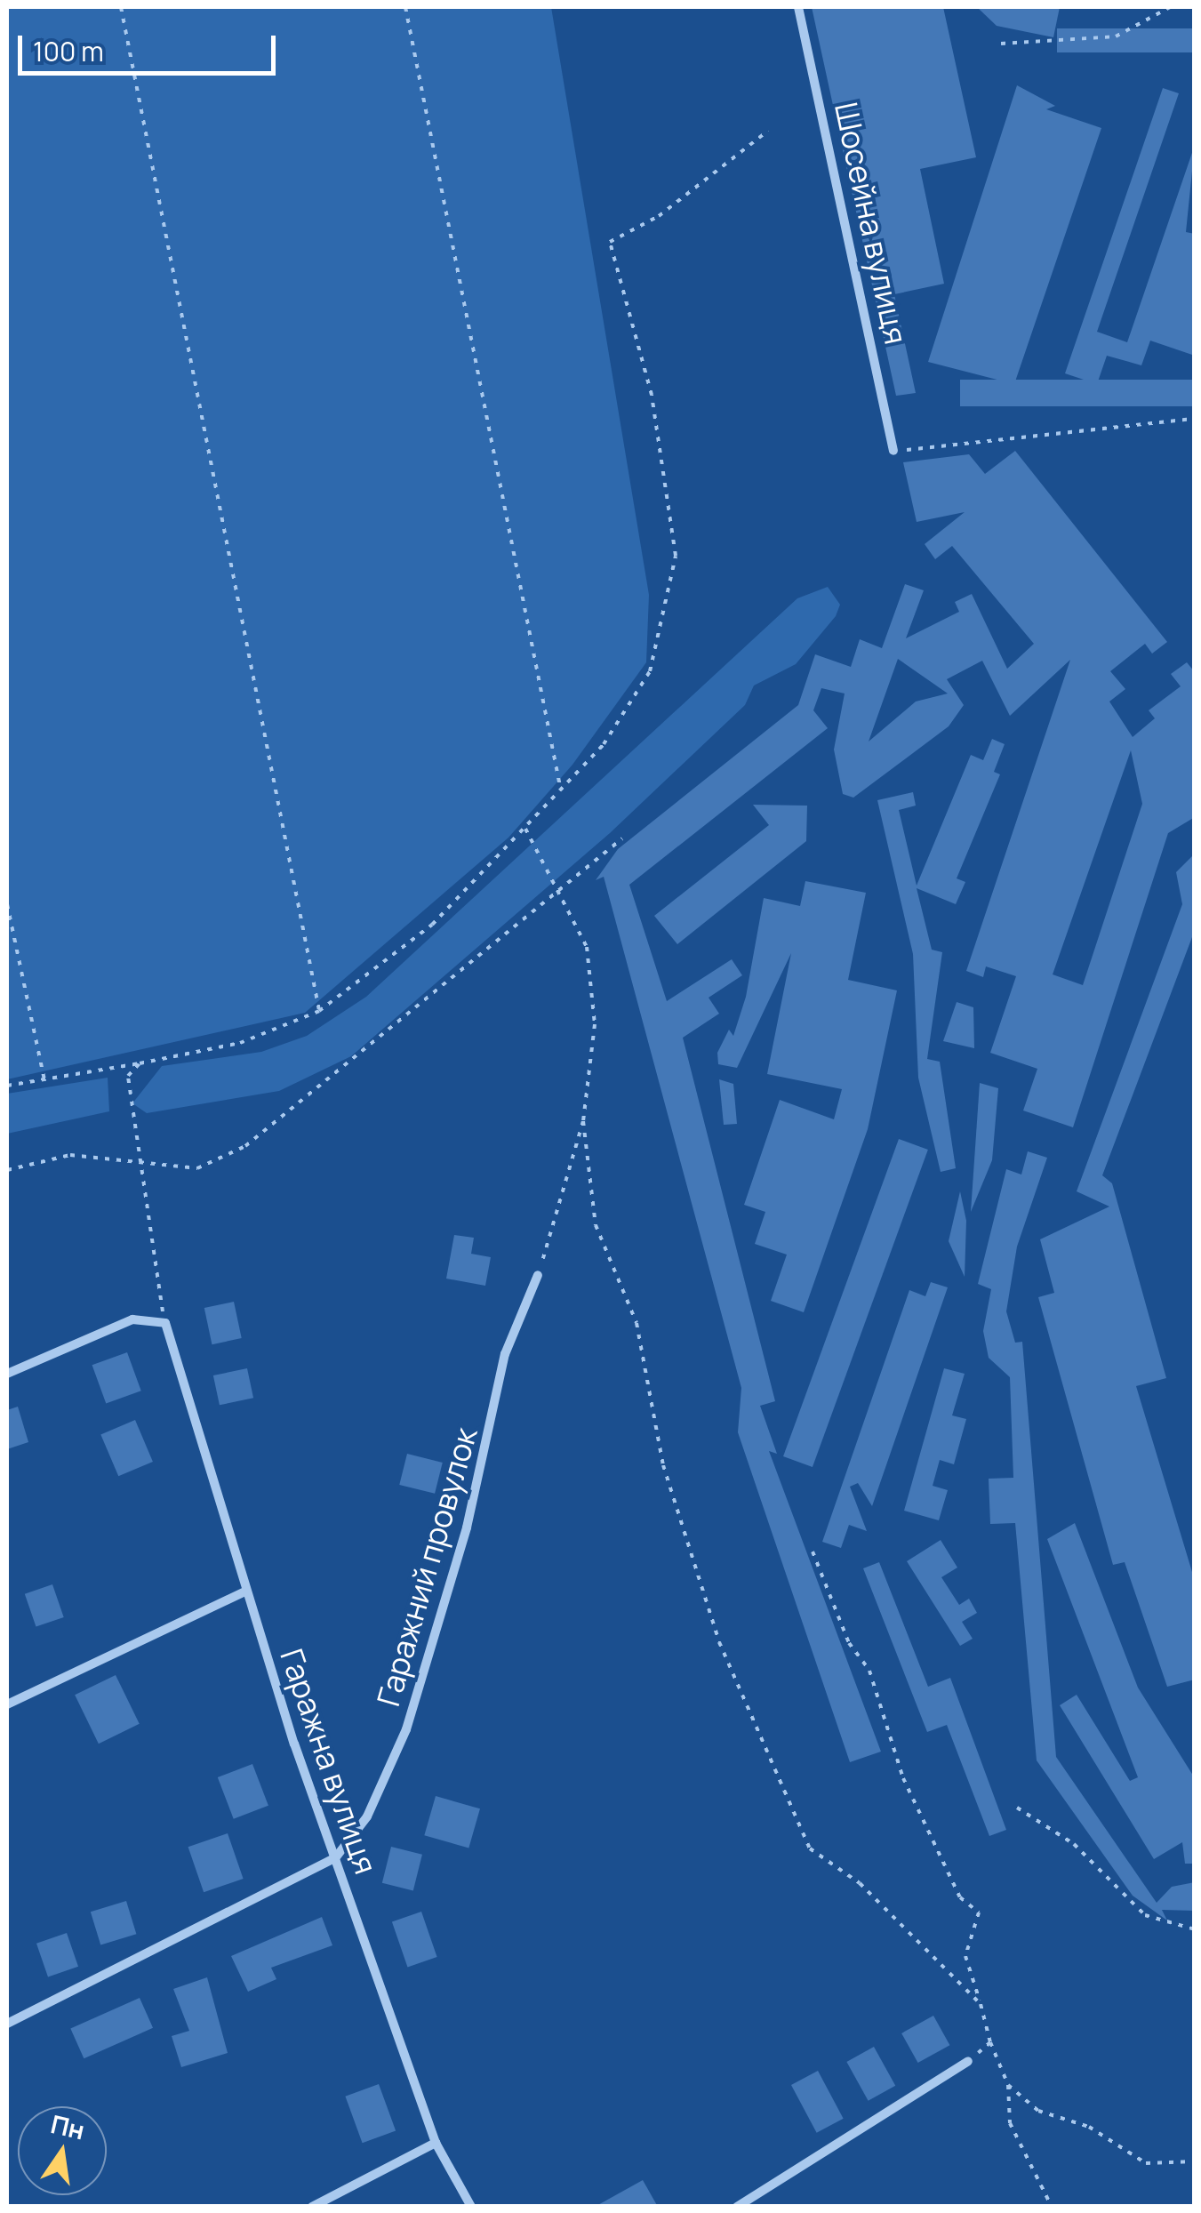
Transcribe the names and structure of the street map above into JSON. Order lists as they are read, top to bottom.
{
  "streets": {
    "street": ["Шосейна вулиця", "Гаражний провулок", "Гаражна вулиця"]
  },
  "crossings": [
    ["Гаражний провулок", "Гаражна вулиця"]
  ],
  "scale_bar": "100 m",
  "north": "top"
}
